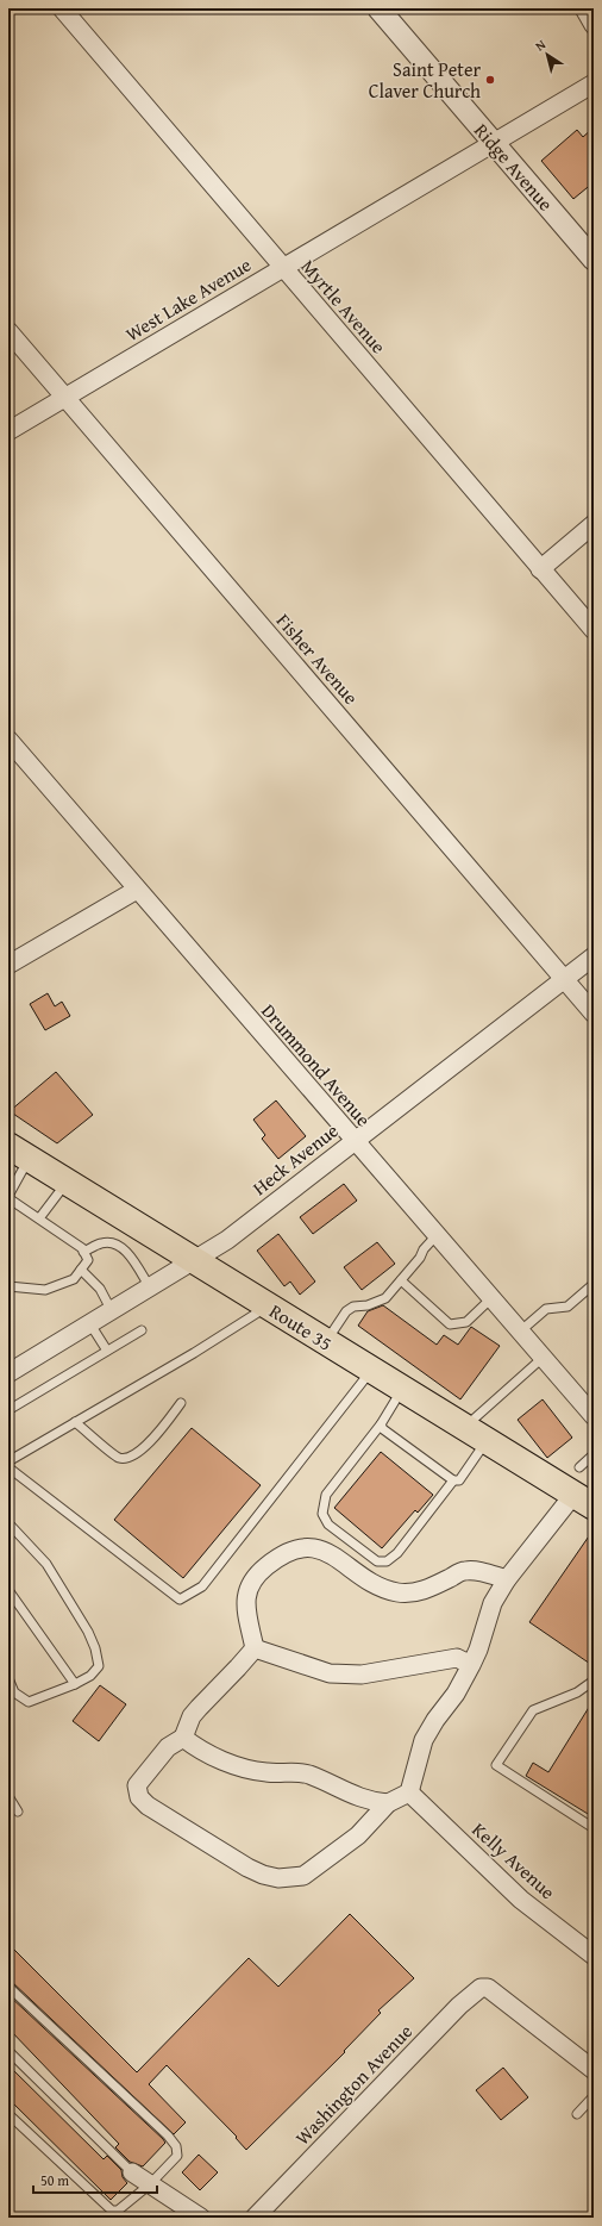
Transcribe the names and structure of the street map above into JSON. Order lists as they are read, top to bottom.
{
  "streets": {
    "main road": ["Route 35"],
    "street": [
      "Ridge Avenue",
      "West Lake Avenue",
      "Myrtle Avenue",
      "Fisher Avenue",
      "Drummond Avenue",
      "Heck Avenue",
      "Kelly Avenue",
      "Washington Avenue"
    ]
  },
  "crossings": [
    ["Ridge Avenue", "West Lake Avenue"],
    ["West Lake Avenue", "Myrtle Avenue"],
    ["West Lake Avenue", "Fisher Avenue"],
    ["Fisher Avenue", "Heck Avenue"],
    ["Drummond Avenue", "Heck Avenue"],
    ["Heck Avenue", "Route 35"]
  ],
  "places": ["Saint Peter Claver Church"],
  "scale_bar": "50 m",
  "north": "top left"
}
